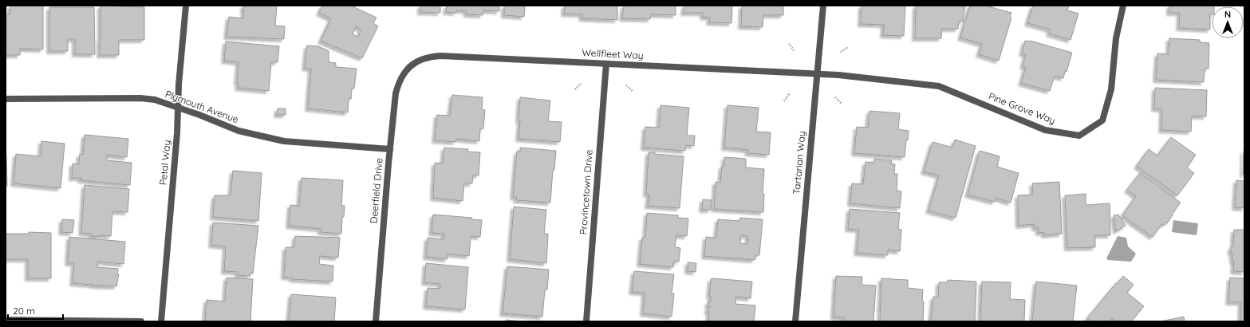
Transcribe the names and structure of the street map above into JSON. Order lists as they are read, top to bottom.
{
  "streets": {
    "street": [
      "Wellfleet Way",
      "Plymouth Avenue",
      "Pine Grove Way",
      "Petal Way",
      "Tartarian Way",
      "Deerfield Drive",
      "Provincetown Drive"
    ]
  },
  "crossings": [
    ["Wellfleet Way", "Pine Grove Way"],
    ["Wellfleet Way", "Tartarian Way"],
    ["Wellfleet Way", "Deerfield Drive"],
    ["Wellfleet Way", "Provincetown Drive"],
    ["Plymouth Avenue", "Petal Way"],
    ["Plymouth Avenue", "Deerfield Drive"],
    ["Pine Grove Way", "Tartarian Way"]
  ],
  "scale_bar": "20 m",
  "north": "top"
}
